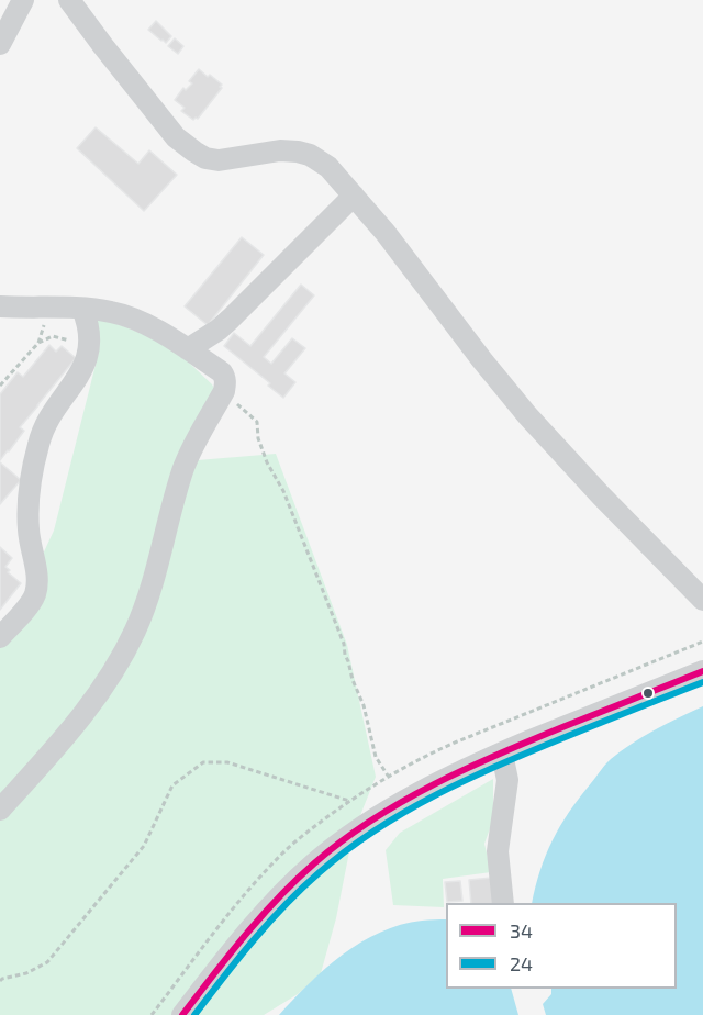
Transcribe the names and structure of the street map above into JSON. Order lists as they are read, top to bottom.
{
  "lines": ["transit line 34", "transit line 24"],
  "legend": ["34", "24"]
}
